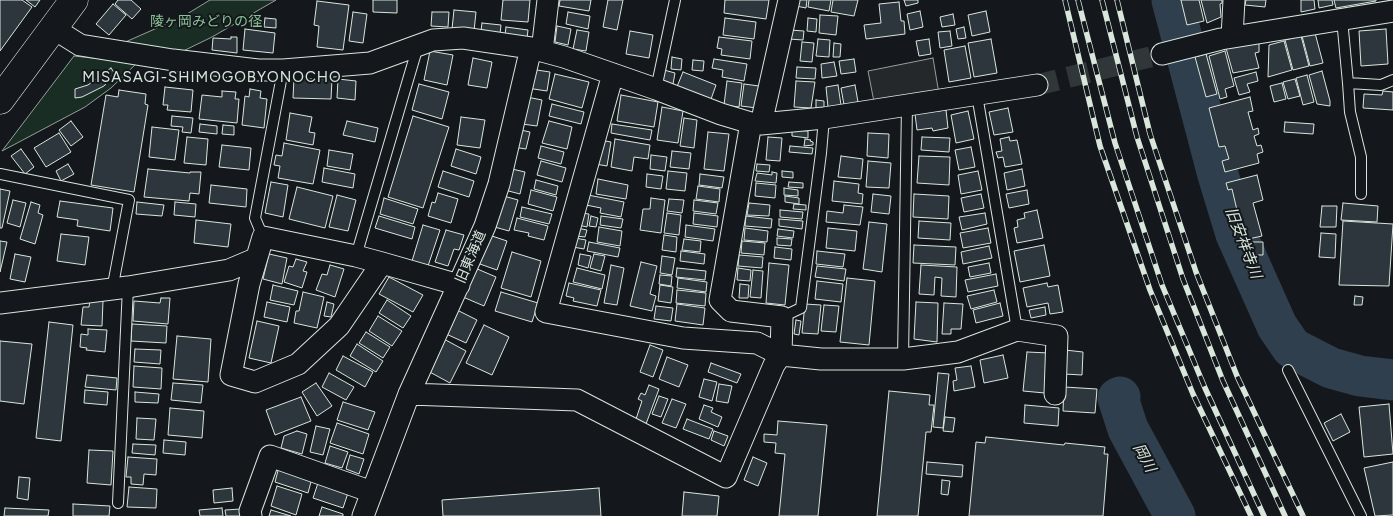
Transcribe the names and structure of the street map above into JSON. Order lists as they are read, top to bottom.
{
  "streets": {
    "street": ["旧東海道"]
  },
  "districts": ["MISASAGI-SHIMOGOBYONOCHO"],
  "water": ["旧安祥寺川", "岡川"],
  "parks": ["陵ヶ岡みどりの径"]
}
